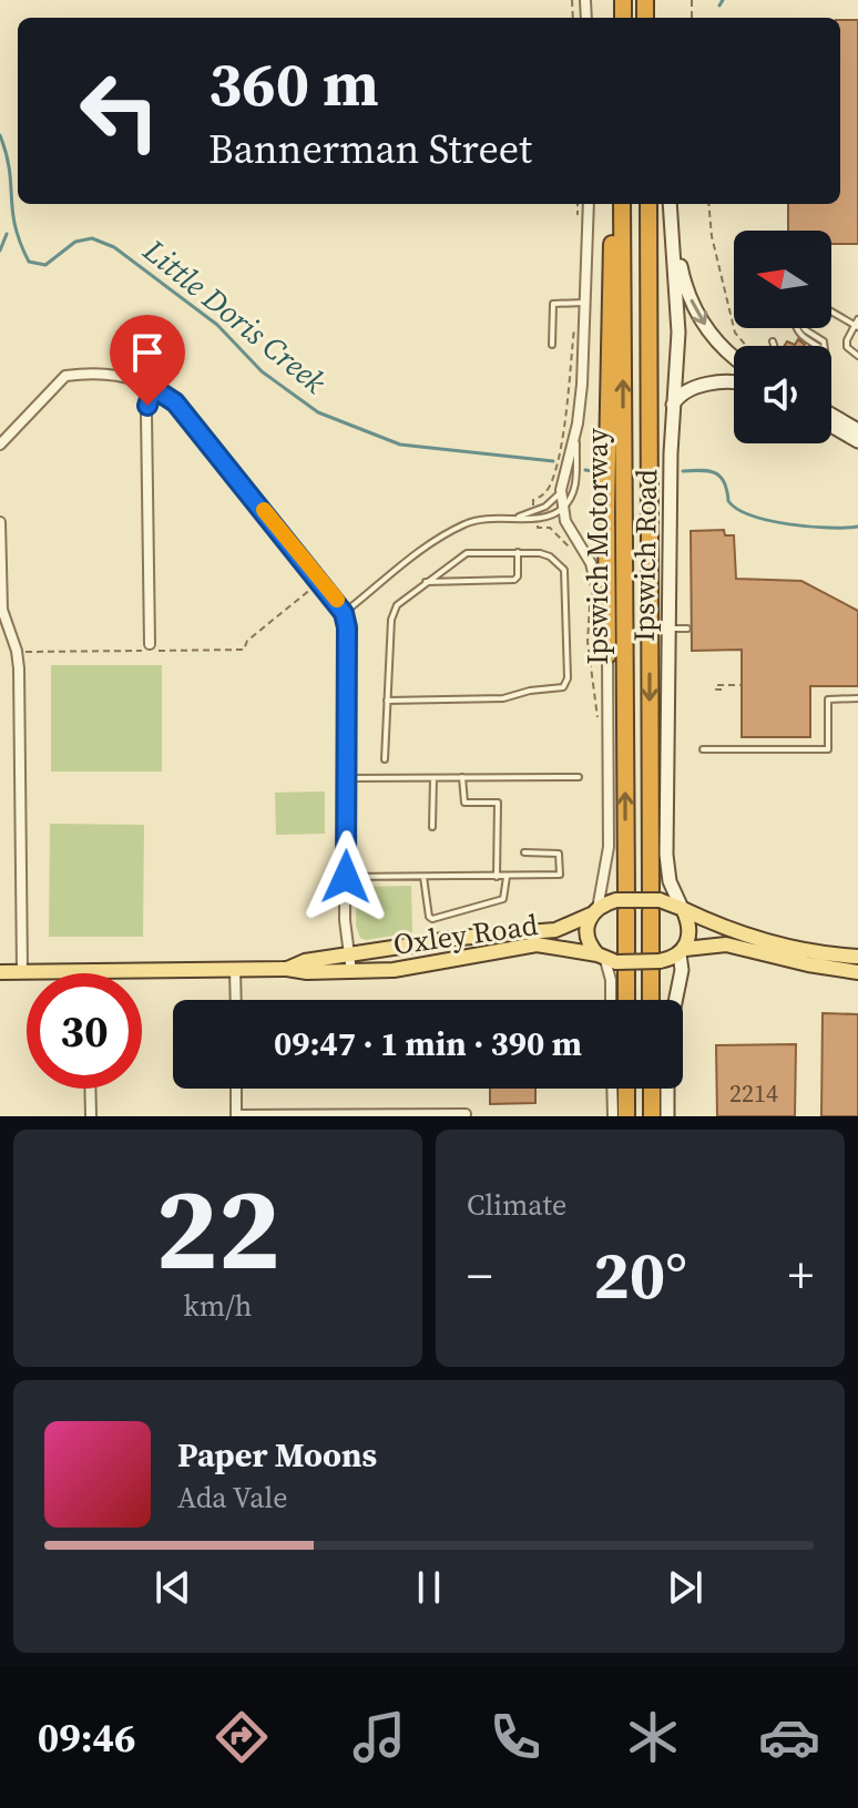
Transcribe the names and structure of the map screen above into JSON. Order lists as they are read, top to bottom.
{
  "streets": {
    "highway": ["Ipswich Motorway"],
    "main road": ["Ipswich Road", "Oxley Road"]
  },
  "crossings": [
    ["Ipswich Motorway", "Oxley Road"],
    ["Ipswich Road", "Oxley Road"]
  ],
  "water": ["Little Doris Creek"],
  "house_numbers": ["2214"],
  "north": "left",
  "page": {
    "turn": ["360 m", "Bannerman Street"],
    "limit": "30",
    "trip": "09:47 · 1 min · 390 m",
    "tile": [
      ["22", "km/h"],
      "Climate"
    ],
    "heat": ["−", "20°", "+"],
    "song": ["Paper Moons", "Ada Vale"],
    "tabs": "09:46"
  }
}
